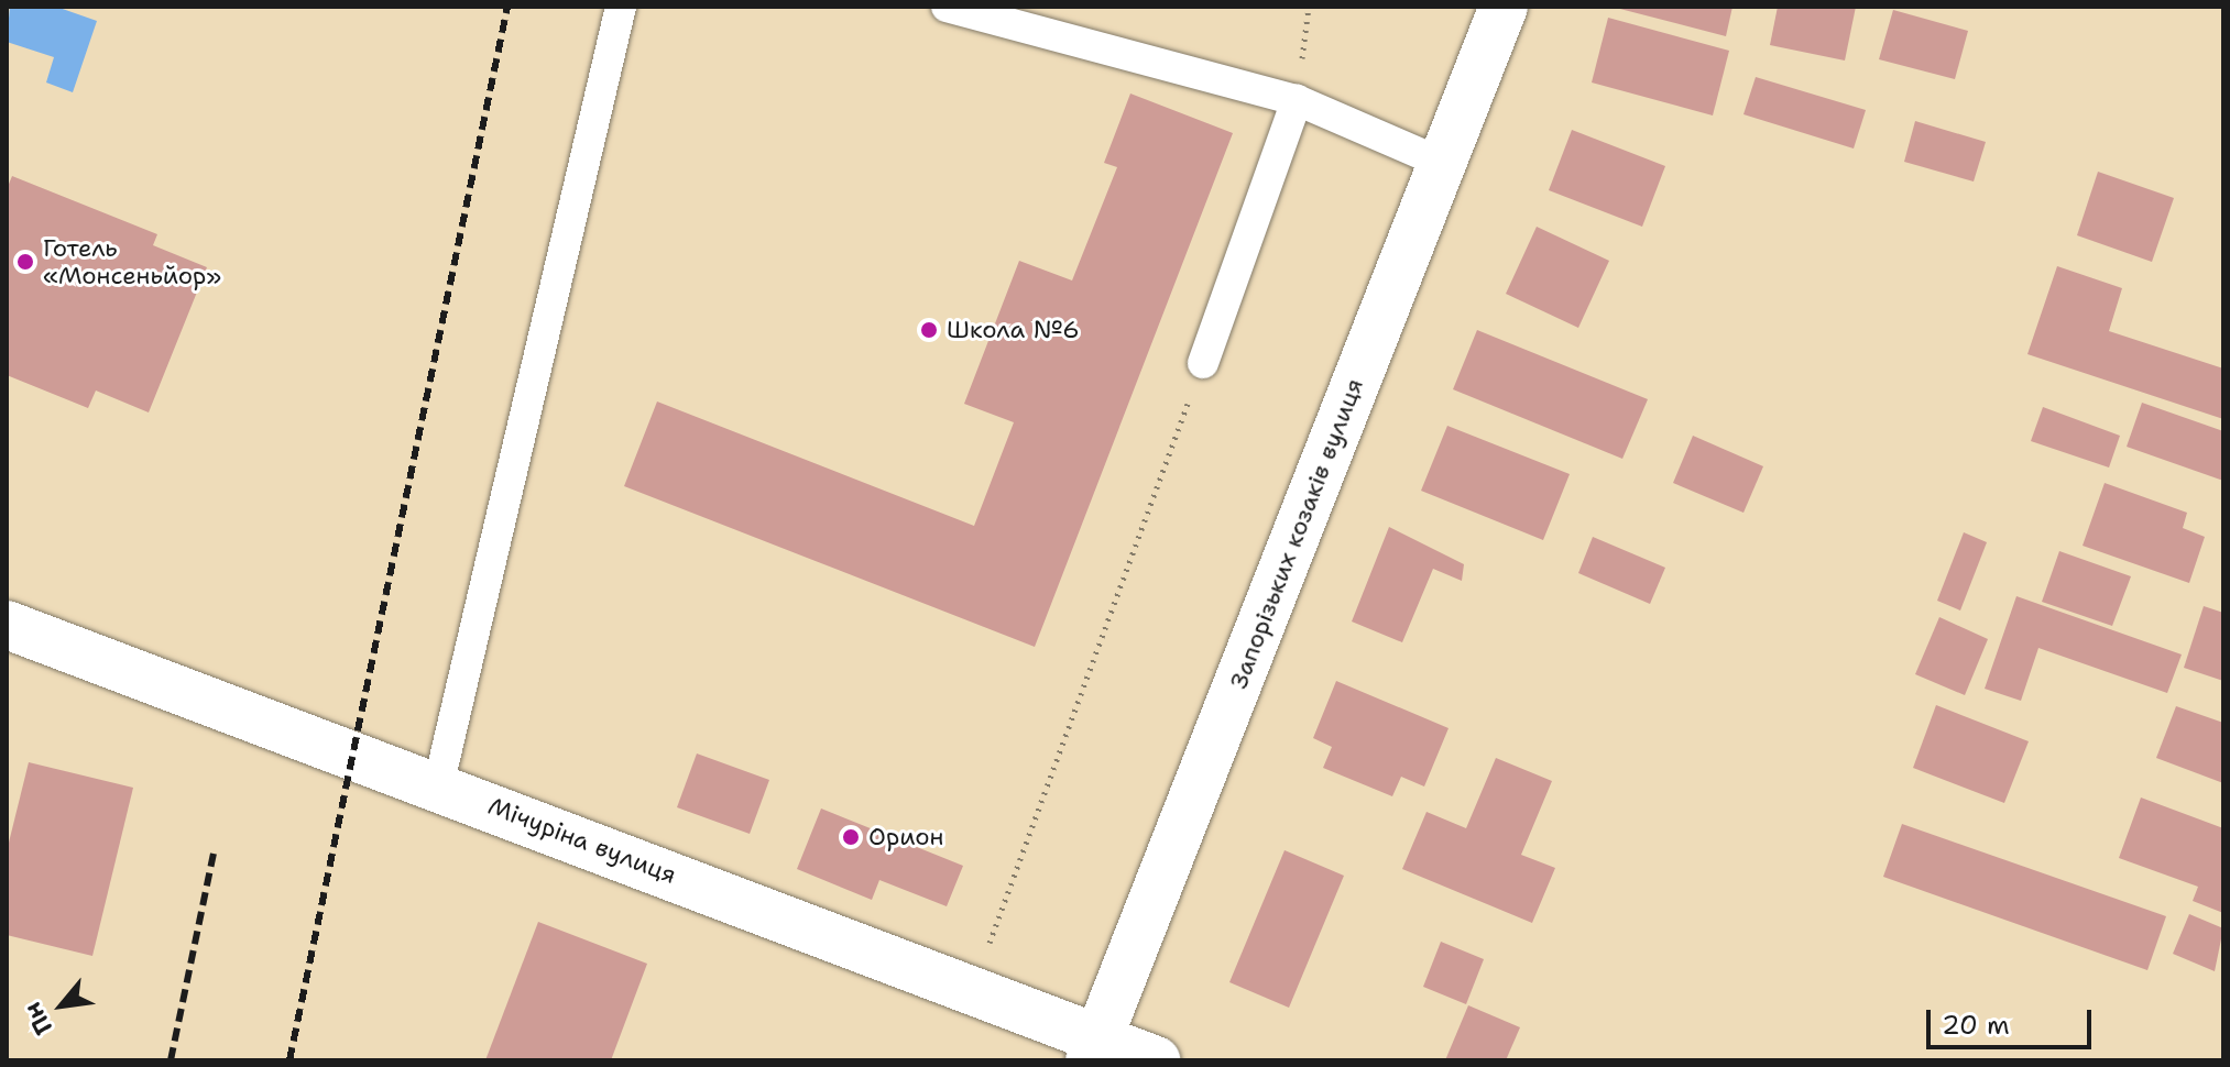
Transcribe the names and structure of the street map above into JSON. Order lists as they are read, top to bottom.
{
  "streets": {
    "street": ["Запорізьких козаків вулиця", "Мічуріна вулиця"]
  },
  "crossings": [
    ["Запорізьких козаків вулиця", "Мічуріна вулиця"]
  ],
  "places": ["Готель «Монсеньйор»", "Школа №6", "Орион"],
  "scale_bar": "20 m",
  "north": "bottom left"
}
